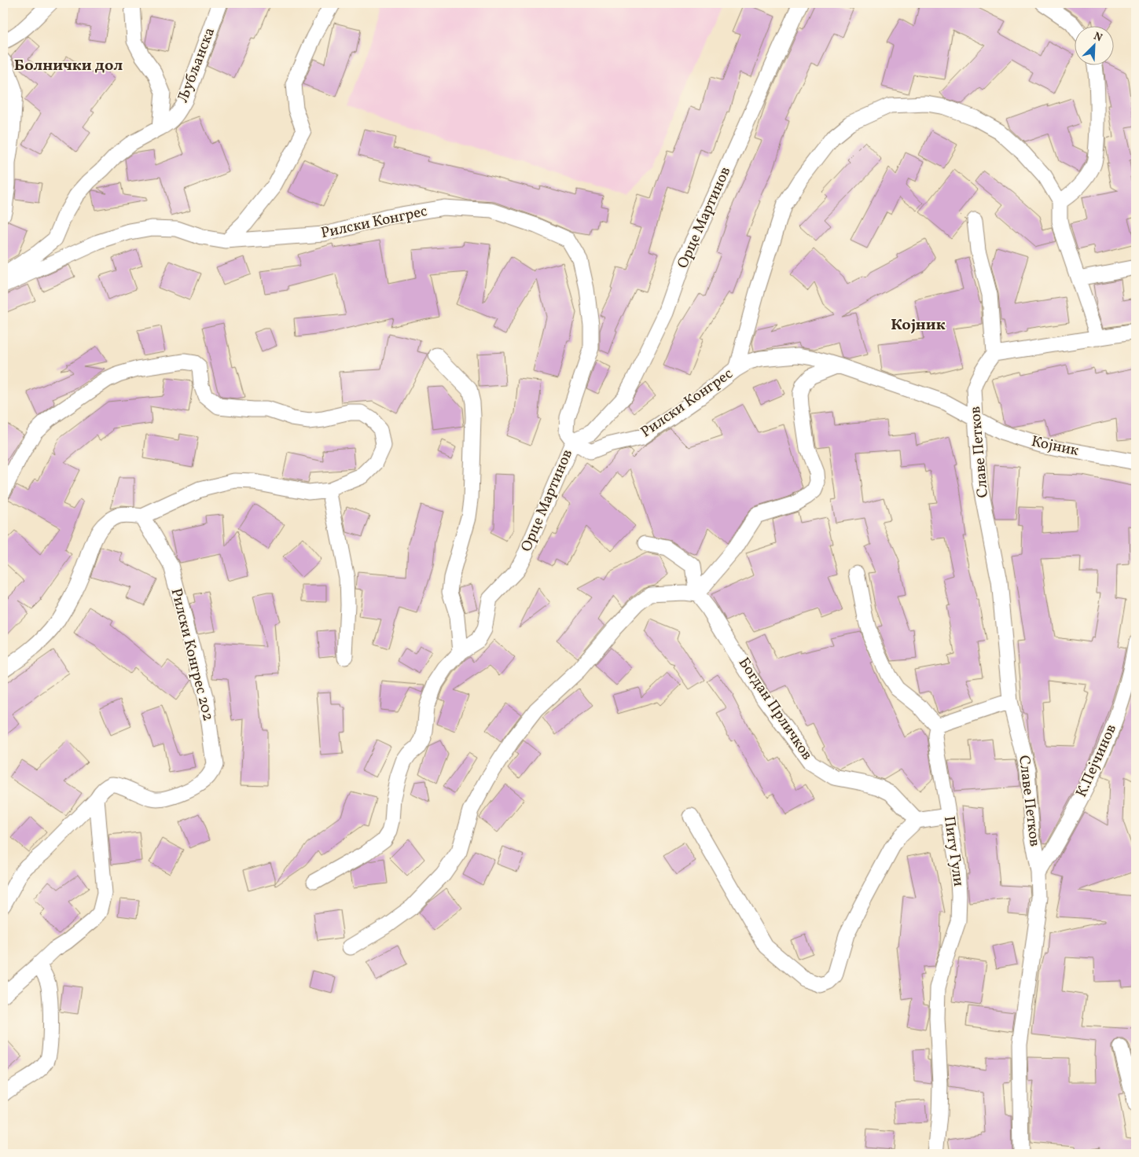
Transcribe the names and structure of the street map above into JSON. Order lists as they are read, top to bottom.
{
  "streets": {
    "street": [
      "Љубљанска",
      "Орце Мартинов",
      "Рилски Конгрес",
      "Којник",
      "Славе Петков",
      "Рилски Конгрес 202",
      "Богдан Прличков",
      "К.Пејчинов",
      "Питу Гули"
    ]
  },
  "crossings": [
    ["Орце Мартинов", "Рилски Конгрес"],
    ["Рилски Конгрес", "Којник"],
    ["Рилски Конгрес", "Славе Петков"],
    ["Којник", "Славе Петков"],
    ["Славе Петков", "К.Пејчинов"]
  ],
  "districts": ["Болнички дол", "Којник"],
  "north": "top right"
}
